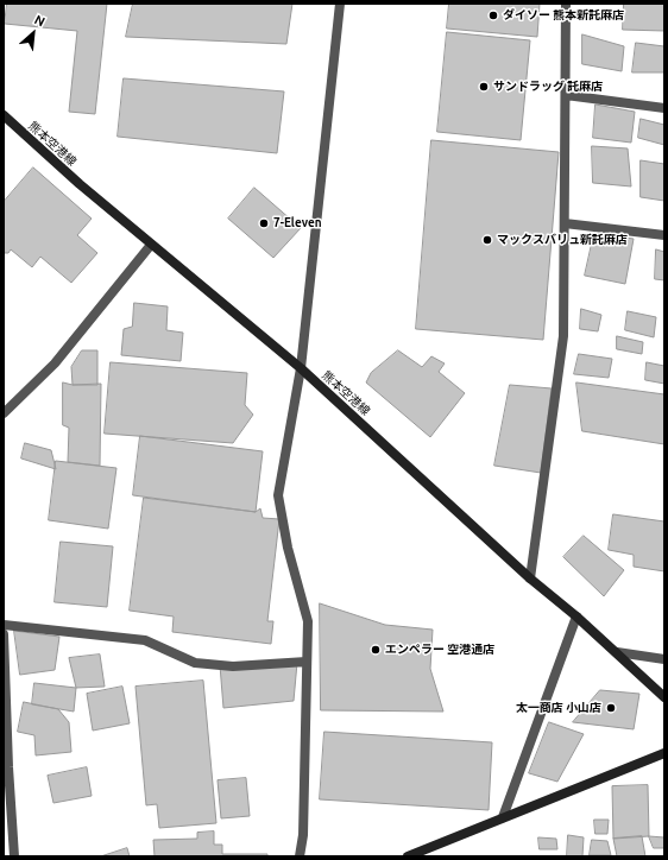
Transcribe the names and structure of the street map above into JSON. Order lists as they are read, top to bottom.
{
  "streets": {
    "main road": ["熊本空港線"]
  },
  "places": [
    "ダイソー 熊本新託麻店",
    "サンドラッグ 託麻店",
    "7-Eleven",
    "マックスバリュ新託麻店",
    "エンペラー 空港通店",
    "太一商店 小山店"
  ],
  "north": "top right"
}
